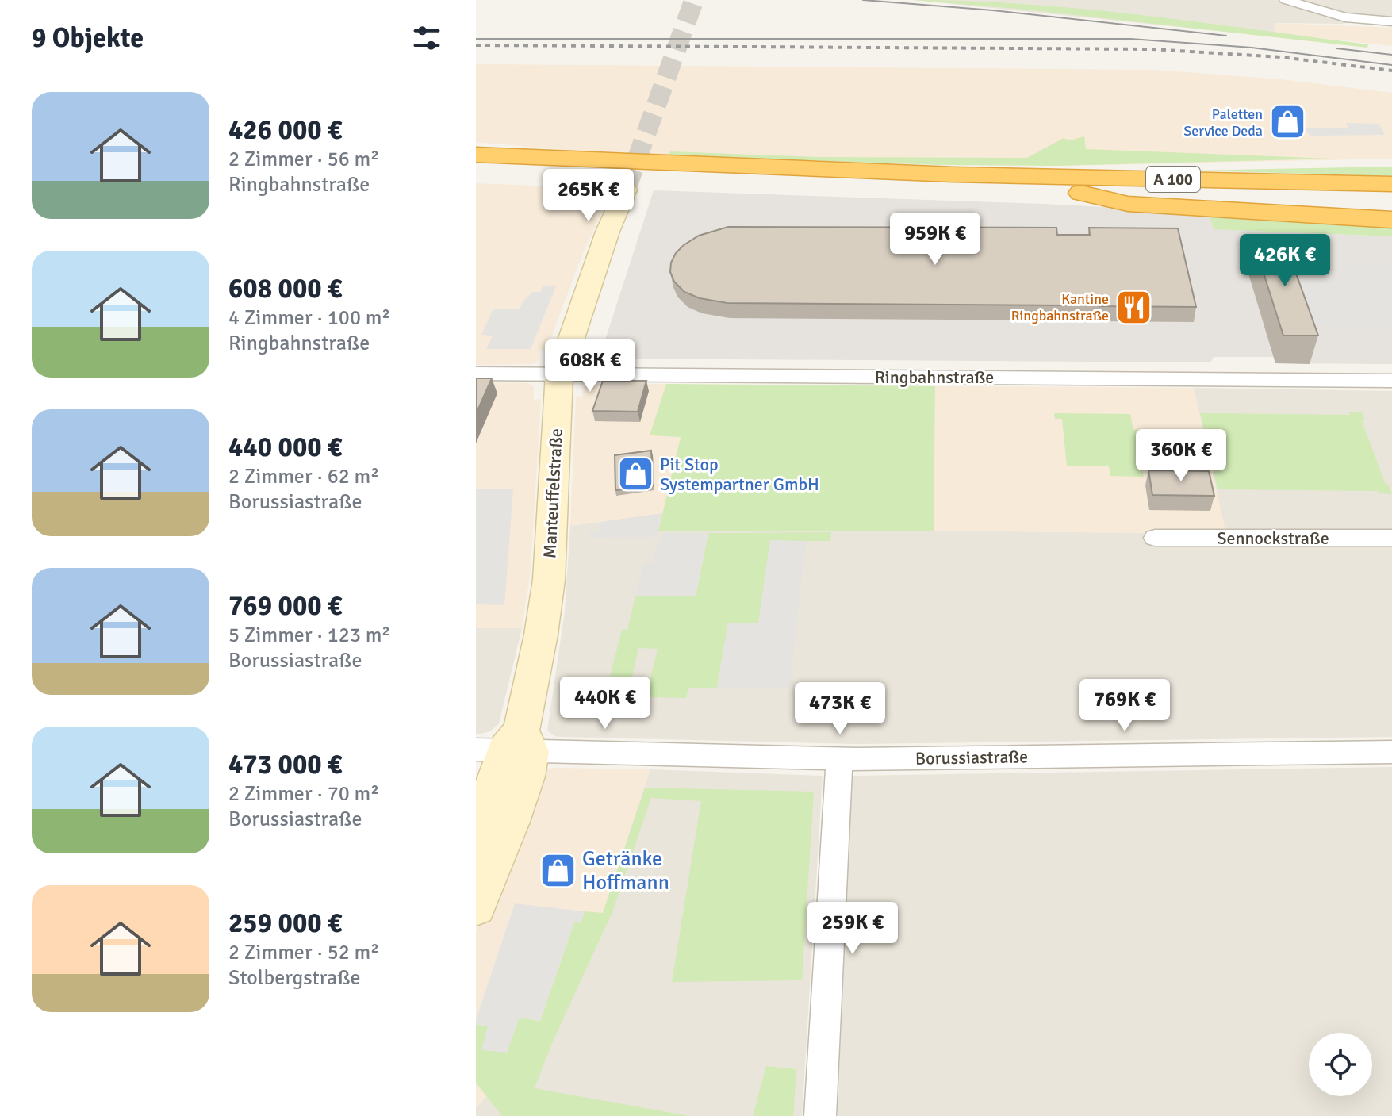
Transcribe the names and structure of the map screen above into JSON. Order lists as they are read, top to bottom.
{
  "streets": {
    "highway": ["A 100"],
    "main road": ["Manteuffelstraße"],
    "street": ["Ringbahnstraße", "Sennockstraße", "Borussiastraße"]
  },
  "crossings": [
    ["Ringbahnstraße", "Manteuffelstraße"],
    ["Manteuffelstraße", "Borussiastraße"]
  ],
  "places": {
    "shop": ["Paletten Service Deda", "Pit Stop Systempartner GmbH", "Getränke Hoffmann"],
    "restaurant": ["Kantine Ringbahnstraße"]
  },
  "page": {
    "heading": "9 Objekte",
    "list": [
      {
        "name": "426 000 €",
        "note": "2 Zimmer · 56 m² · Ringbahnstraße"
      },
      {
        "name": "608 000 €",
        "note": "4 Zimmer · 100 m² · Ringbahnstraße"
      },
      {
        "name": "440 000 €",
        "note": "2 Zimmer · 62 m² · Borussiastraße"
      },
      {
        "name": "769 000 €",
        "note": "5 Zimmer · 123 m² · Borussiastraße"
      },
      {
        "name": "473 000 €",
        "note": "2 Zimmer · 70 m² · Borussiastraße"
      },
      {
        "name": "259 000 €",
        "note": "2 Zimmer · 52 m² · Stolbergstraße"
      }
    ],
    "price": [
      "265K €",
      "959K €",
      "426K €",
      "608K €",
      "360K €",
      "440K €",
      "769K €",
      "473K €",
      "259K €"
    ]
  }
}
